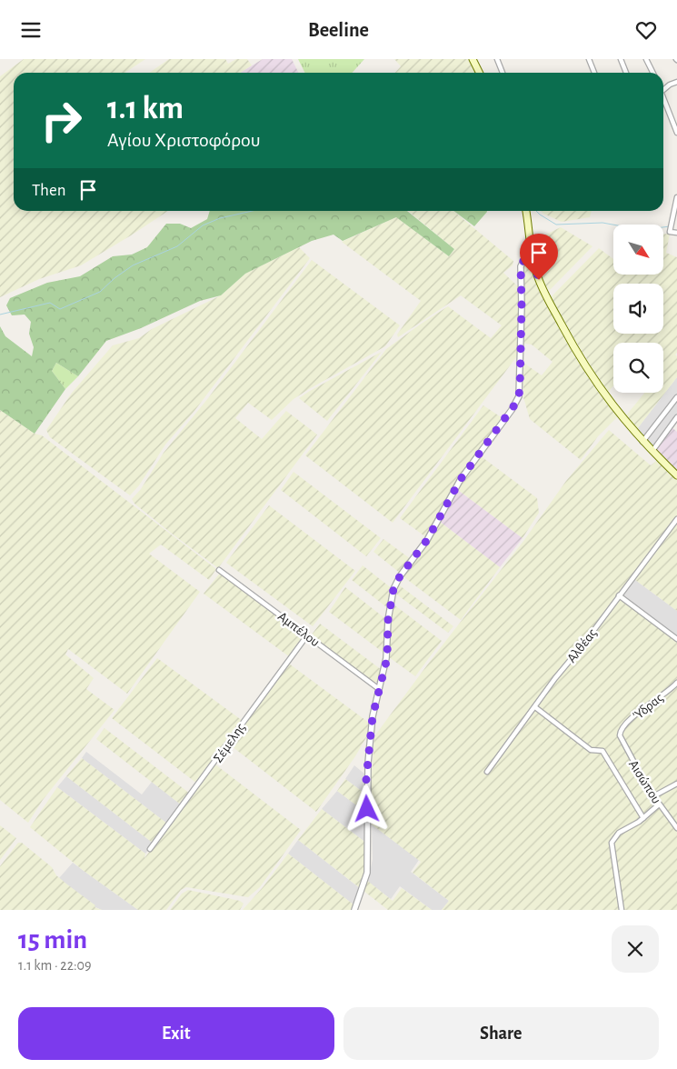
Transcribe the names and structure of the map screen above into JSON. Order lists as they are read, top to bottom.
{
  "streets": {
    "street": [
      "Αμπέλου",
      "Αλθέας",
      "Ύδρας",
      "Σέμελης",
      "Αισώπου"
    ]
  },
  "crossings": [
    ["Αμπέλου", "Σέμελης"],
    ["Ύδρας", "Αισώπου"]
  ],
  "north": "bottom right",
  "page": {
    "header": "Beeline",
    "turn": ["1.1 km", "Αγίου Χριστοφόρου"],
    "then": "Then",
    "heading": ["15 min", "1.1 km · 22:09"],
    "buttons": ["Exit", "Share"]
  }
}
